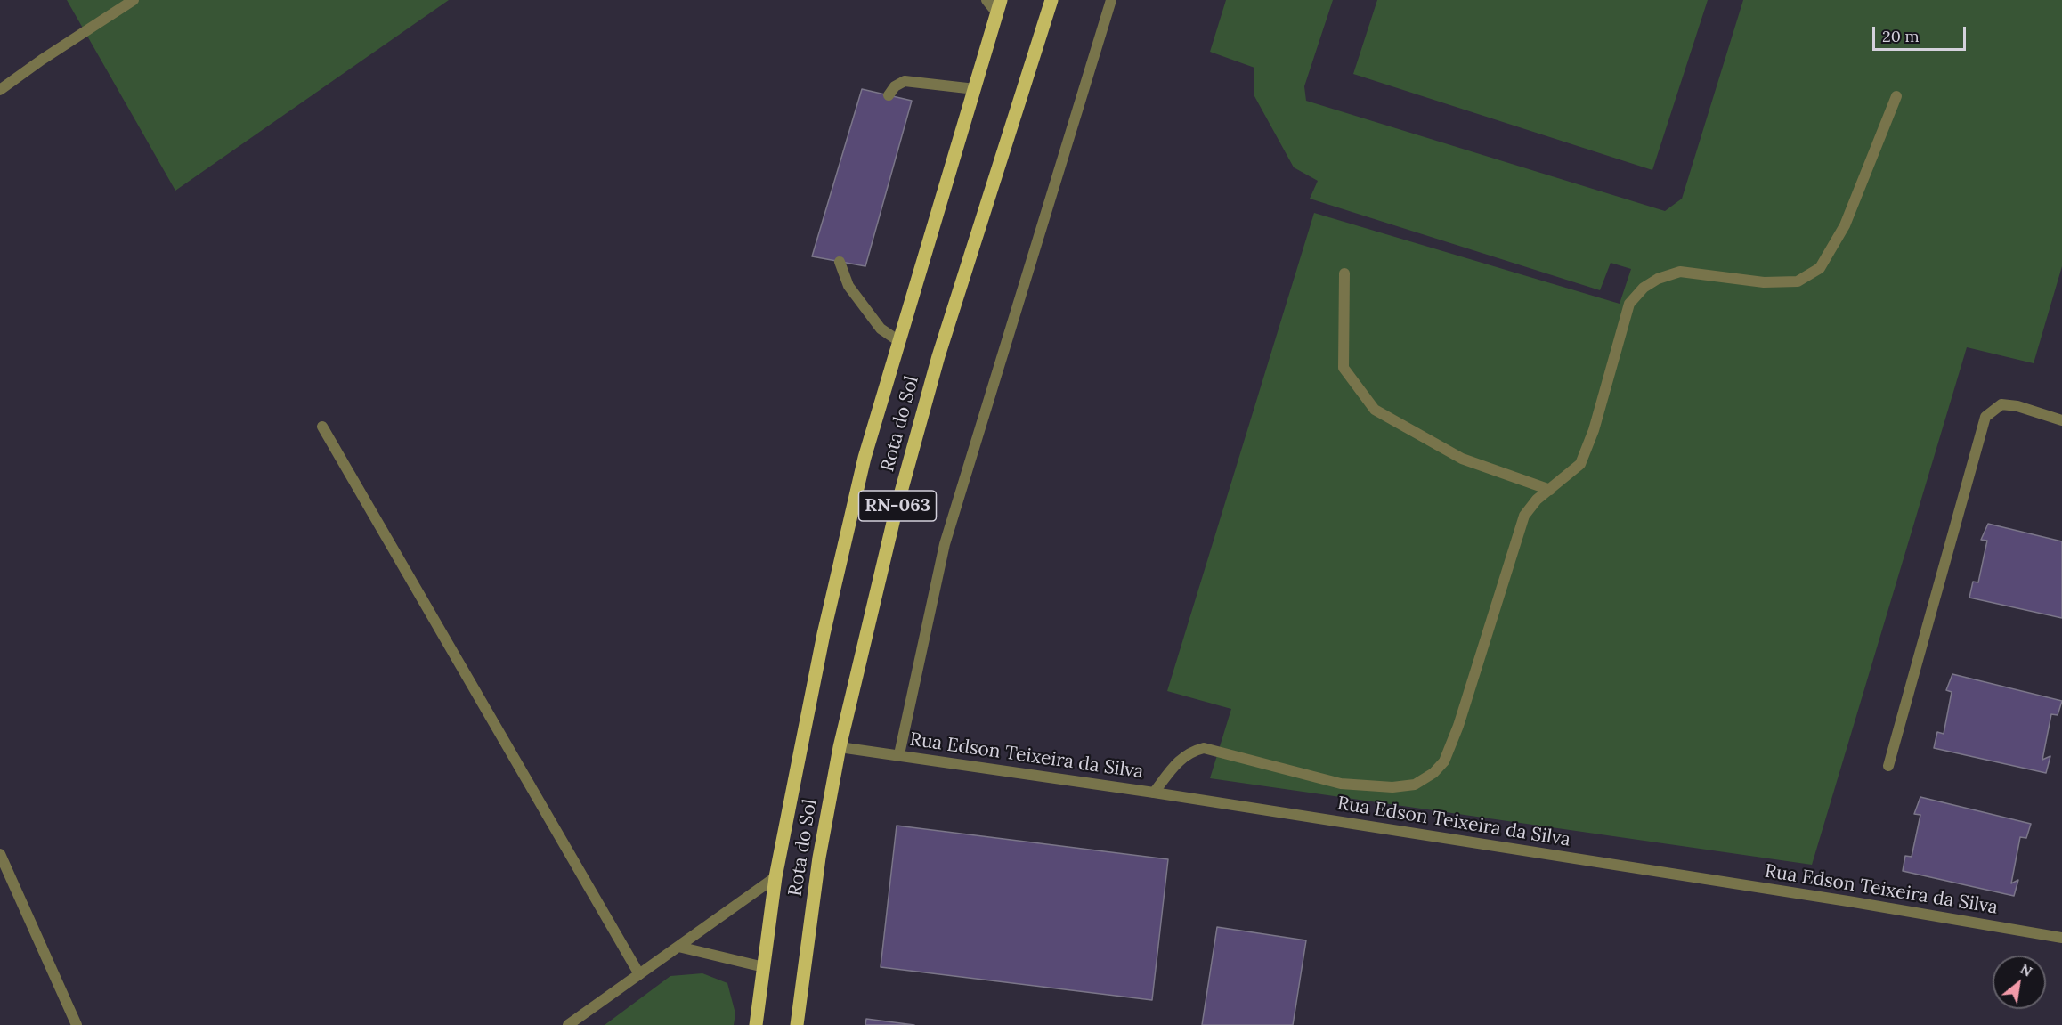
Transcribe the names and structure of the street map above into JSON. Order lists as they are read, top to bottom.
{
  "streets": {
    "main road": ["Rota do Sol", "RN-063"],
    "street": ["Rua Edson Teixeira da Silva"]
  },
  "crossings": [
    ["Rota do Sol", "Rua Edson Teixeira da Silva"]
  ],
  "scale_bar": "20 m",
  "north": "top right"
}
